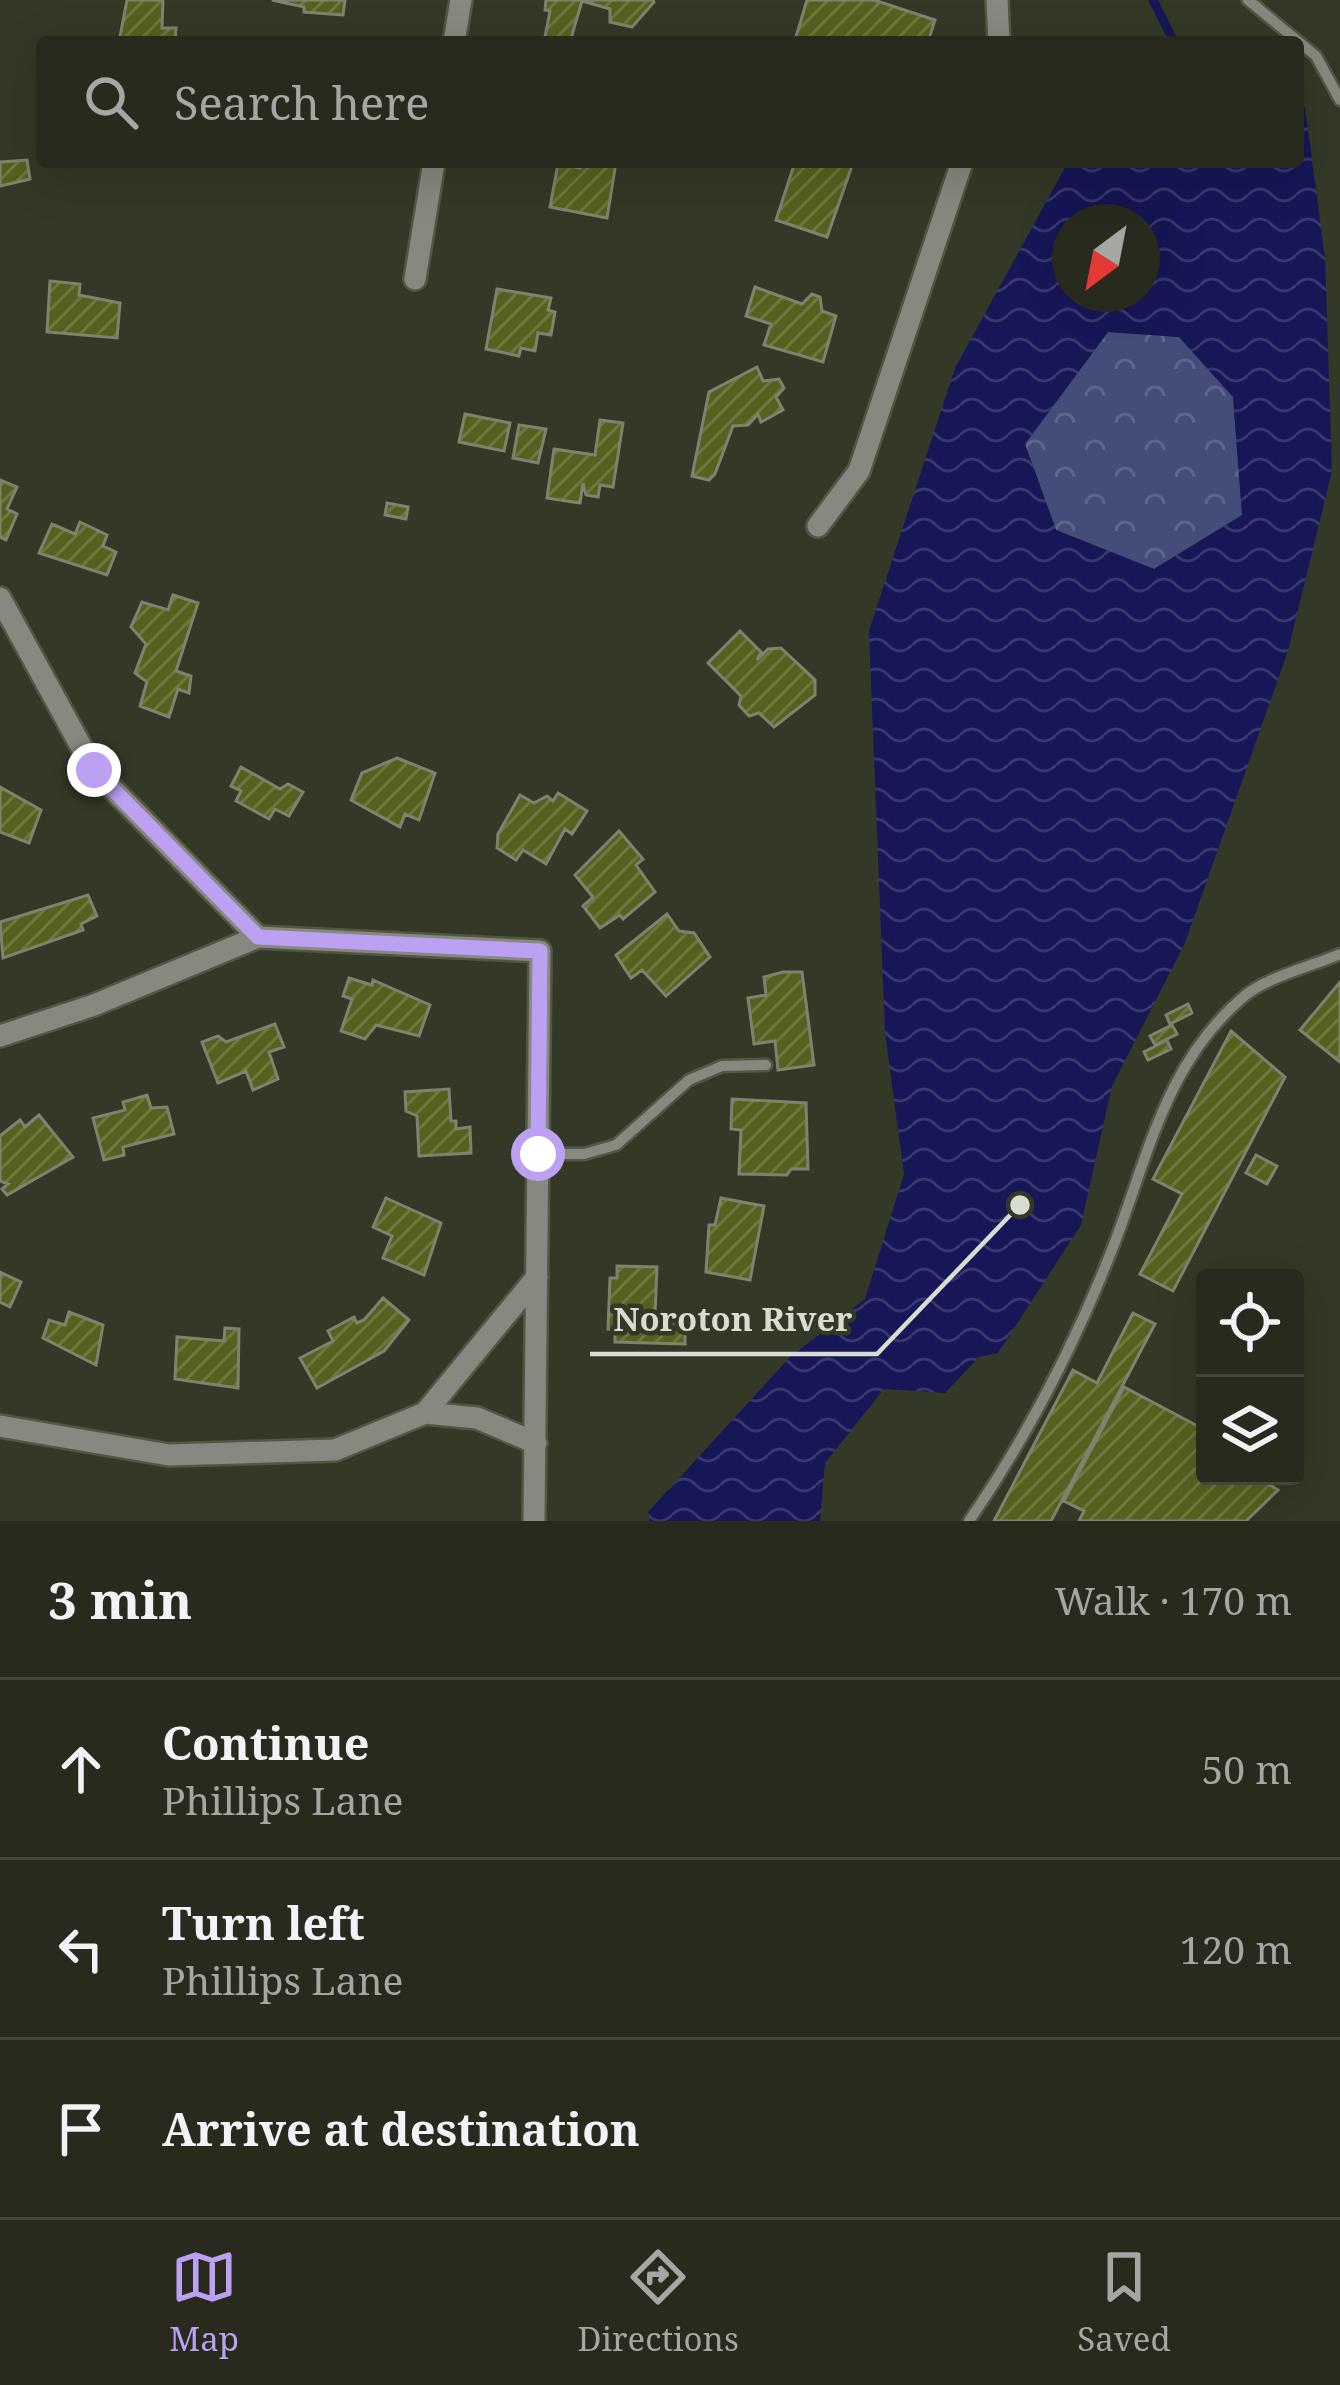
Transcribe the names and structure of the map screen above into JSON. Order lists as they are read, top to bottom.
{
  "places": ["Noroton River"],
  "north": "bottom left",
  "page": {
    "search": "Search here",
    "heading": ["3 min", "Walk · 170 m"],
    "list": [
      ["Continue", "Phillips Lane", "50 m"],
      ["Turn left", "Phillips Lane", "120 m"],
      "Arrive at destination"
    ],
    "nav": ["Map", "Directions", "Saved"]
  }
}
